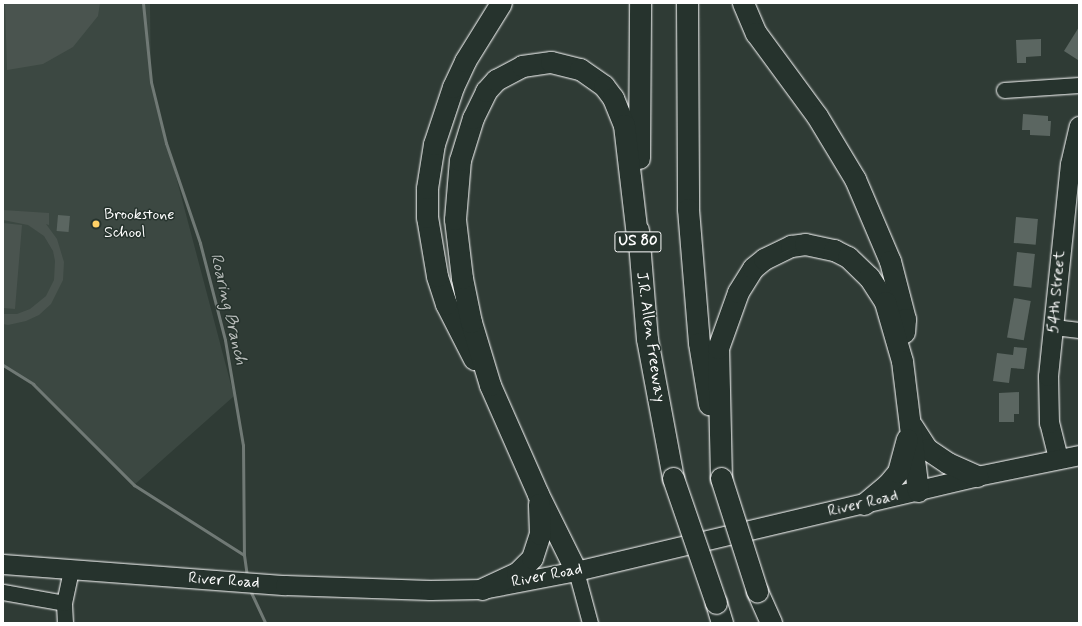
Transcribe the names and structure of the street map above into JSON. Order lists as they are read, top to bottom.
{
  "streets": {
    "highway": ["US 80", "J.R. Allen Freeway"],
    "main road": ["54th Street", "River Road"]
  },
  "crossings": [
    ["54th Street", "River Road"]
  ],
  "water": ["Roaring Branch"],
  "places": ["Brookstone School"]
}
